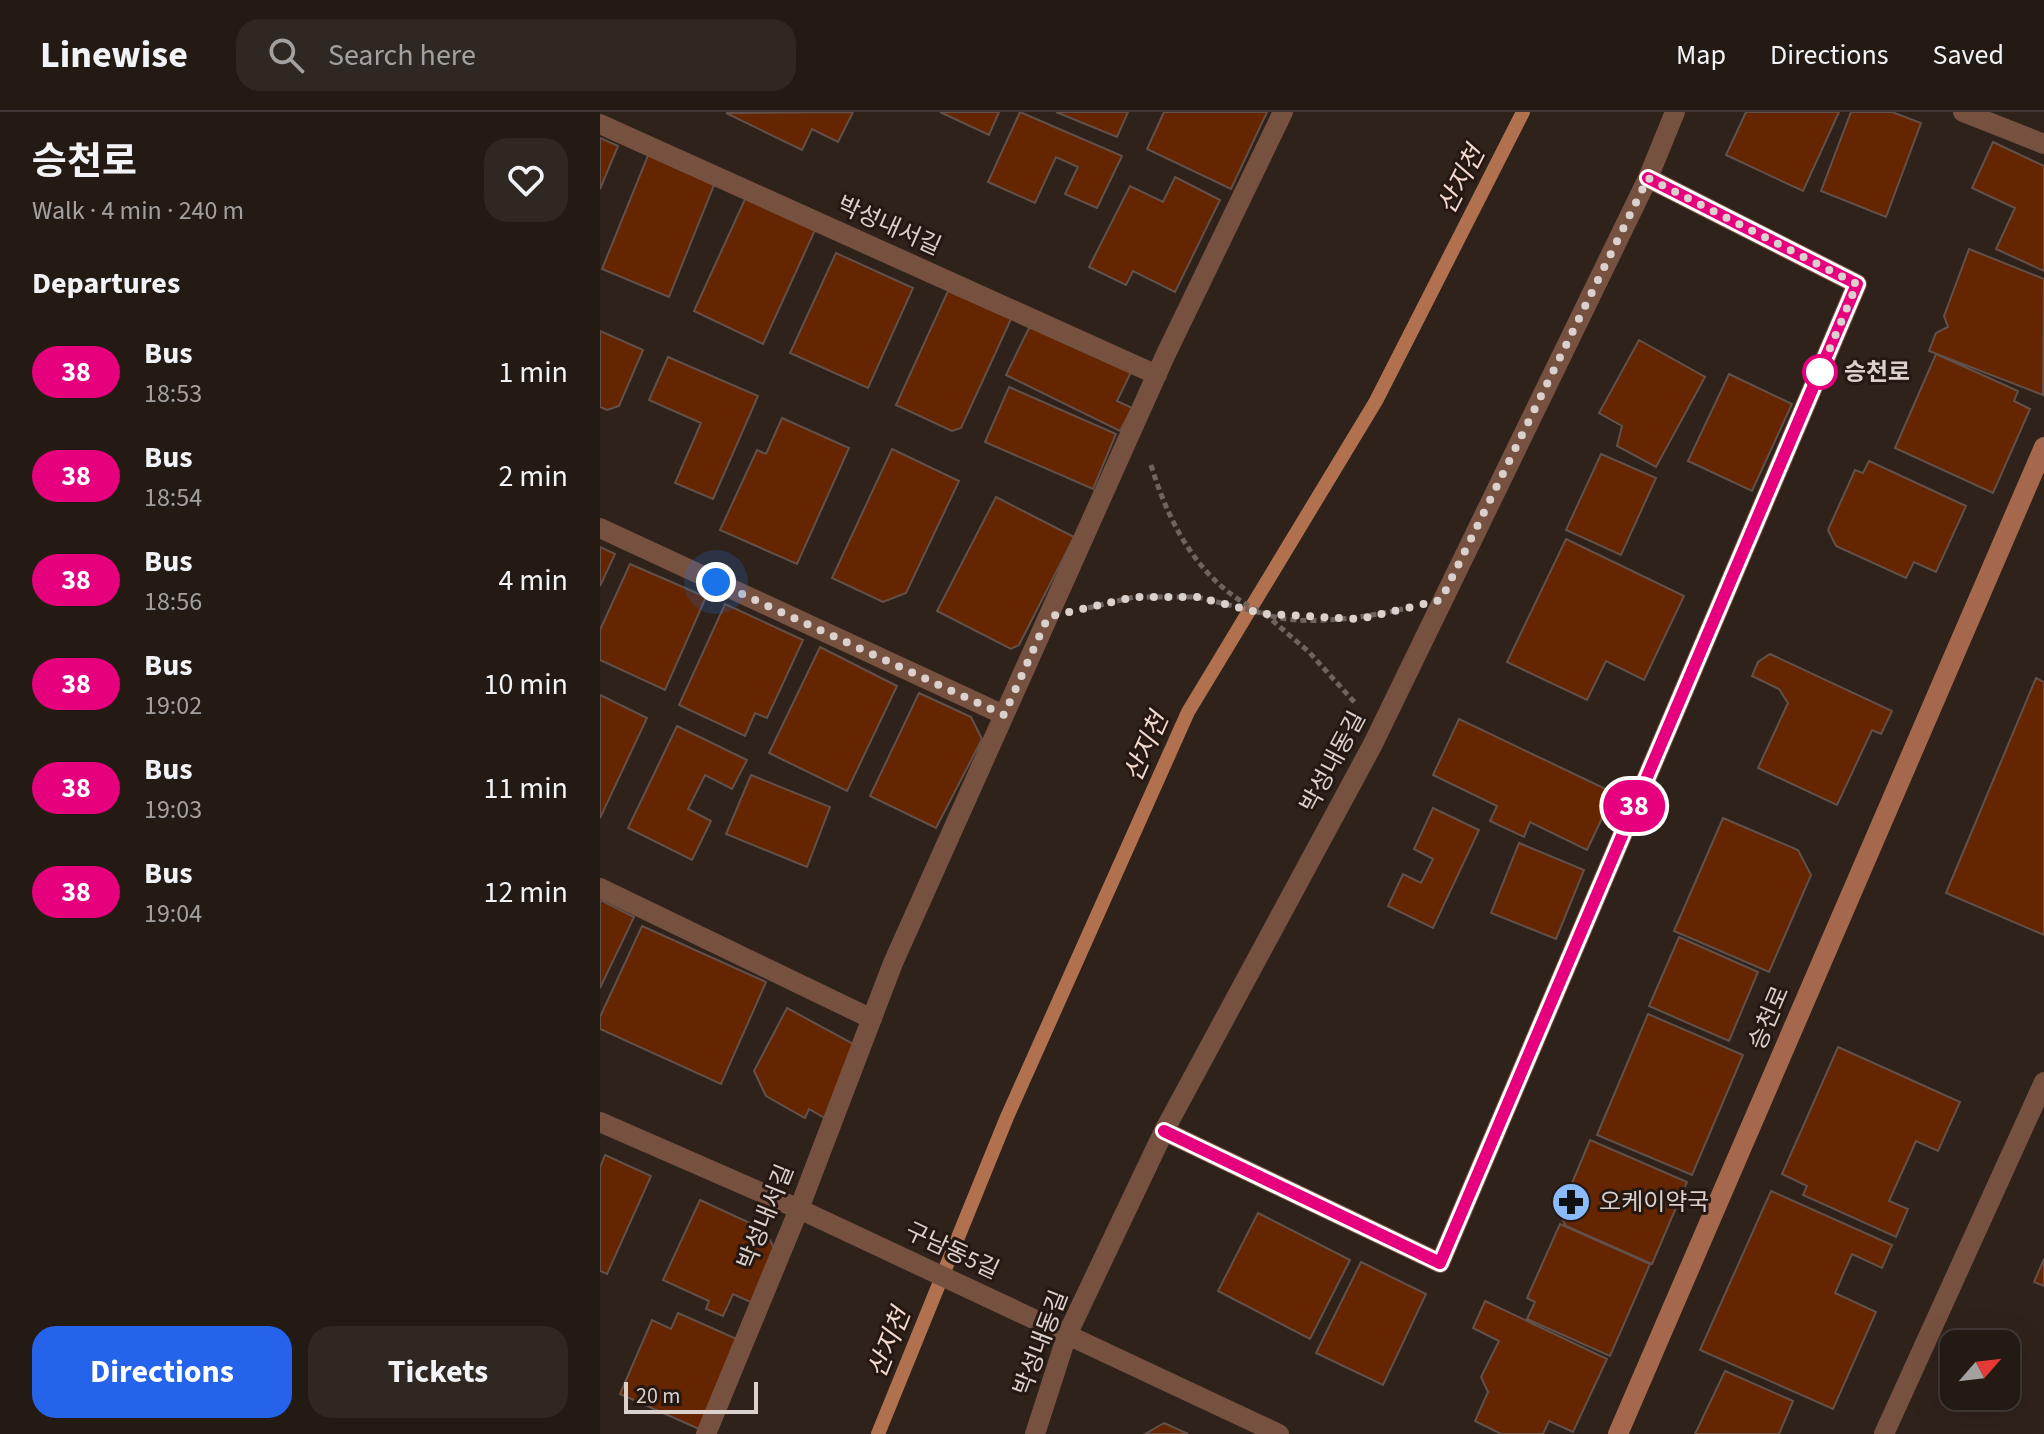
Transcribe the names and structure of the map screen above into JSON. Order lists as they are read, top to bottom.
{
  "streets": {
    "main road": ["승천로"],
    "street": ["박성내서길", "박성내동길", "구남동5길"]
  },
  "crossings": [
    ["박성내서길", "구남동5길"],
    ["박성내동길", "구남동5길"]
  ],
  "water": ["산지천"],
  "places": {
    "other": ["승천로"],
    "pharmacy": ["오케이약국"]
  },
  "lines": ["bus line 38"],
  "scale_bar": "20 m",
  "north": "top right",
  "page": {
    "header": "Linewise",
    "search": "Search here",
    "nav": ["Map", "Directions", "Saved"],
    "heading": [
      ["승천로", "Walk · 4 min · 240 m"],
      "Departures"
    ],
    "on_map": "38",
    "list": [
      {
        "mark": "38",
        "name": "Bus",
        "note": "18:53",
        "value": "1 min"
      },
      {
        "mark": "38",
        "name": "Bus",
        "note": "18:54",
        "value": "2 min"
      },
      {
        "mark": "38",
        "name": "Bus",
        "note": "18:56",
        "value": "4 min"
      },
      {
        "mark": "38",
        "name": "Bus",
        "note": "19:02",
        "value": "10 min"
      },
      {
        "mark": "38",
        "name": "Bus",
        "note": "19:03",
        "value": "11 min"
      },
      {
        "mark": "38",
        "name": "Bus",
        "note": "19:04",
        "value": "12 min"
      }
    ],
    "buttons": ["Directions", "Tickets"],
    "scale": "20 m"
  }
}
